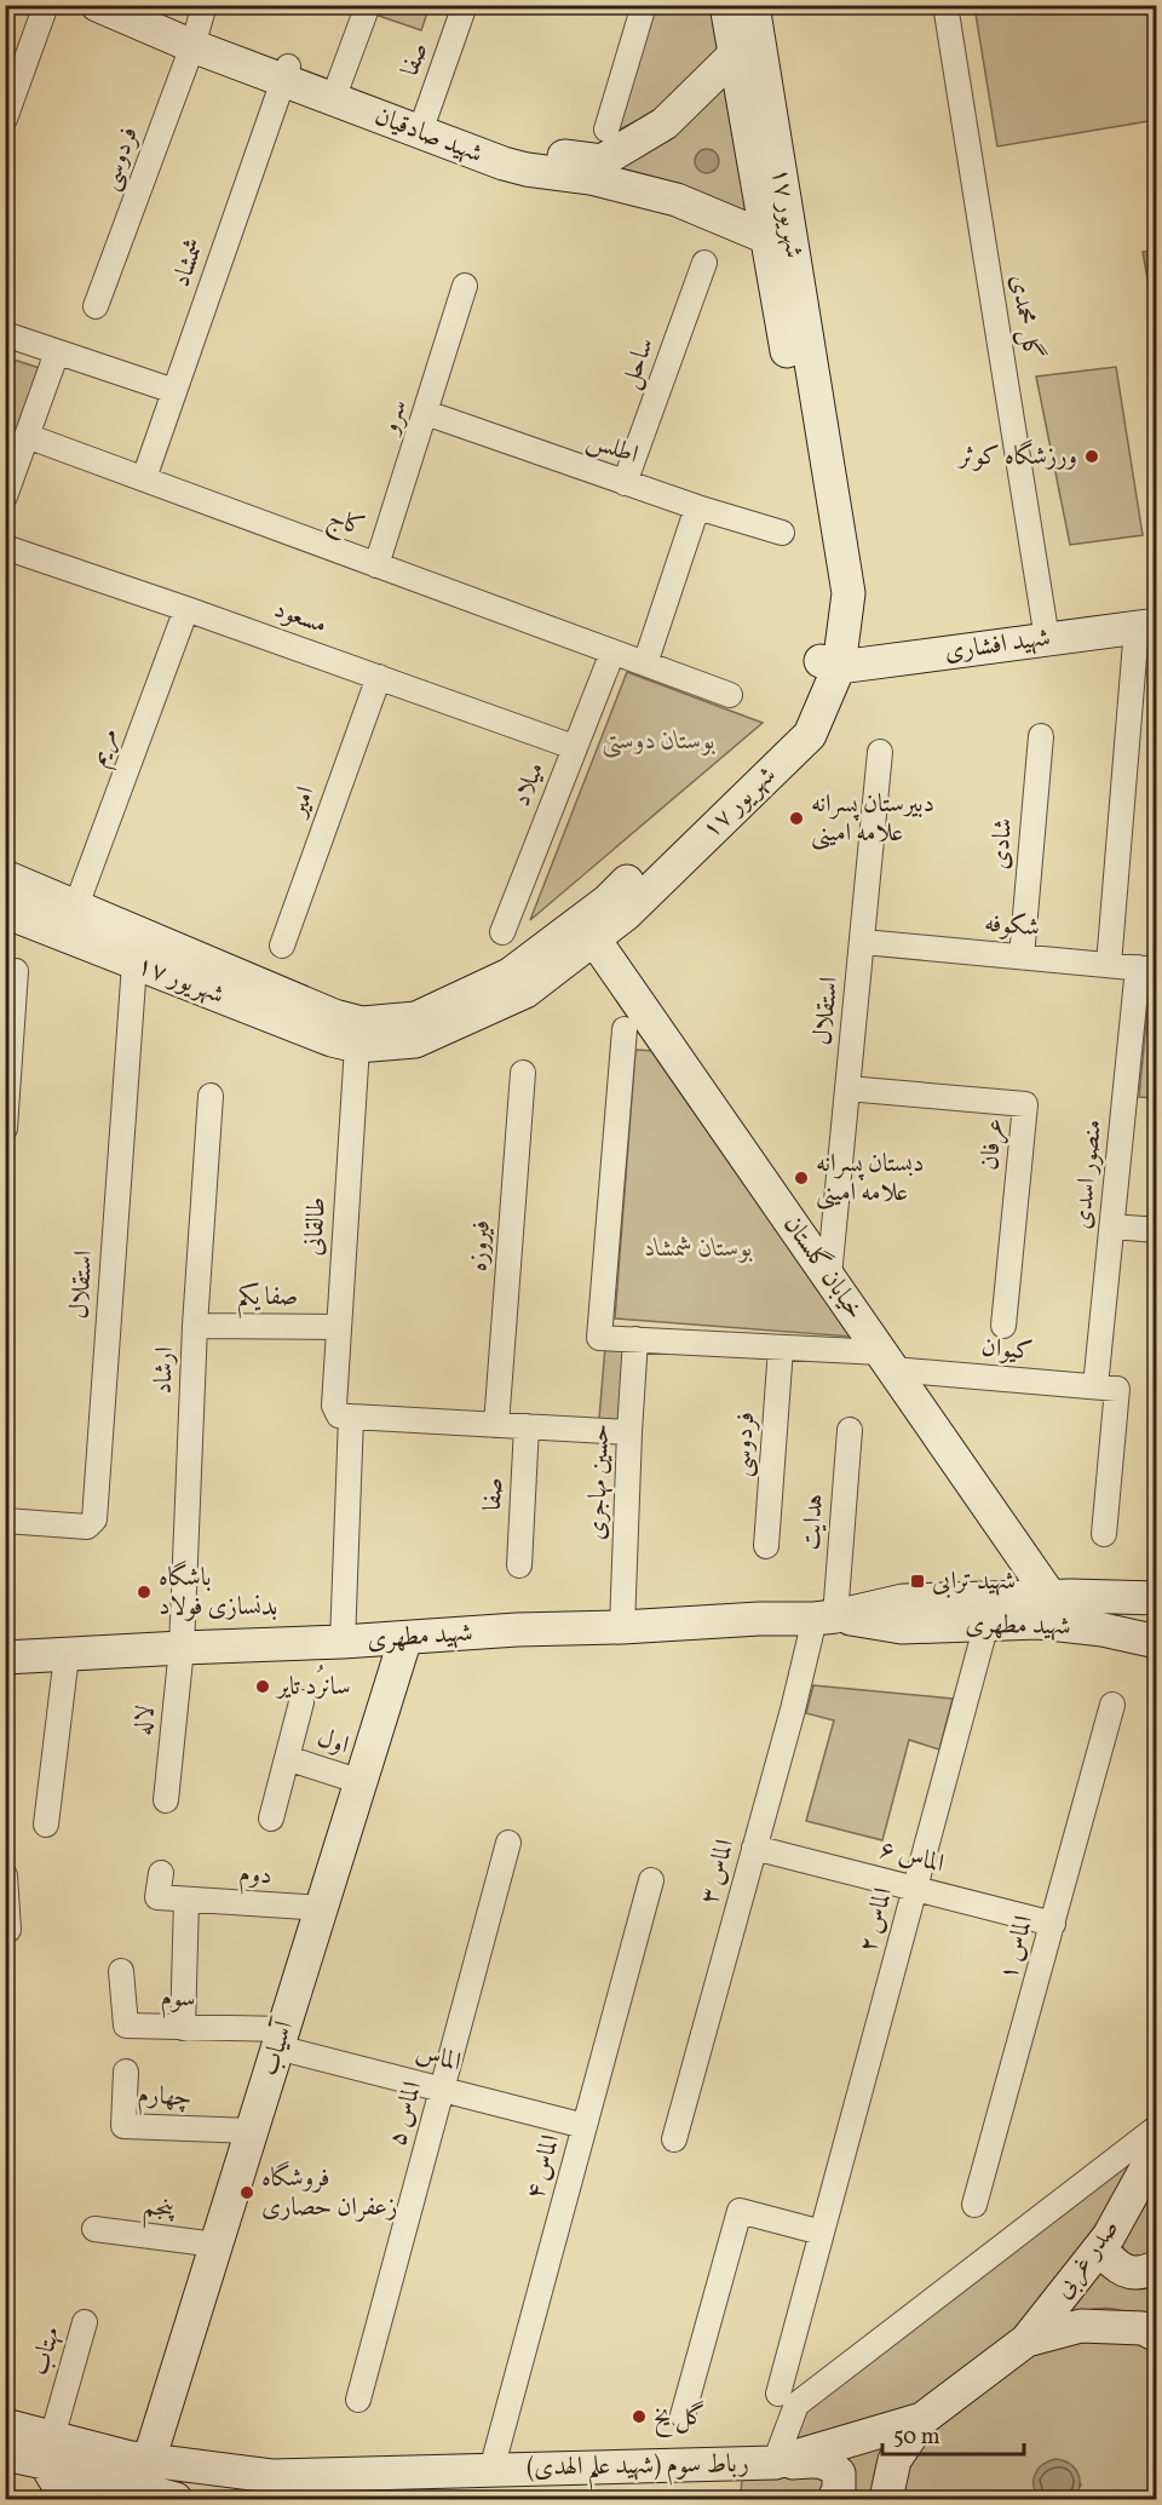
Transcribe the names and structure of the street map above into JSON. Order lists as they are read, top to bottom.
{
  "streets": {
    "main road": [
      "شهید صادقیان",
      "۱۷ شهریور",
      "شهید افشاری",
      "خیابان گلستان",
      "شهید مطهری",
      "آسیاب",
      "صدر غربی",
      "رباط سوم (شهید علم الهدی)"
    ],
    "street": [
      "صفا",
      "فردوسی",
      "شمشاد",
      "گل محمدی",
      "ساحل",
      "سرو",
      "اطلس",
      "کاج",
      "مسعود",
      "مریم",
      "میلاد",
      "امیر",
      "شادی",
      "شکوفه",
      "استقلال",
      "عرفان",
      "منصور اسدی",
      "طالقانی",
      "فیروزه",
      "صفا یکم",
      "کیوان",
      "ارشاد",
      "حسین مهاجری",
      "هدایت",
      "لاله",
      "اول",
      "الماس ۶",
      "الماس ۳",
      "دوم",
      "الماس ۲",
      "الماس ۱",
      "سوم",
      "الماس",
      "چهارم",
      "الماس ۵",
      "الماس ۴",
      "پنجم",
      "مهتاب"
    ]
  },
  "crossings": [
    ["صفا", "شهید صادقیان"],
    ["شهید صادقیان", "فردوسی"],
    ["شهید صادقیان", "۱۷ شهریور"],
    ["شهید صادقیان", "شمشاد"],
    ["فردوسی", "کیوان"],
    ["۱۷ شهریور", "شهید افشاری"],
    ["۱۷ شهریور", "مریم"],
    ["۱۷ شهریور", "استقلال"],
    ["۱۷ شهریور", "طالقانی"],
    ["۱۷ شهریور", "خیابان گلستان"],
    ["شمشاد", "کاج"],
    ["گل محمدی", "شهید افشاری"],
    ["ساحل", "اطلس"],
    ["سرو", "اطلس"],
    ["سرو", "کاج"],
    ["مسعود", "مریم"],
    ["مسعود", "میلاد"],
    ["مسعود", "امیر"],
    ["شادی", "شکوفه"],
    ["شکوفه", "استقلال"],
    ["شکوفه", "منصور اسدی"],
    ["استقلال", "عرفان"],
    ["استقلال", "خیابان گلستان"],
    ["منصور اسدی", "کیوان"],
    ["طالقانی", "صفا یکم"],
    ["طالقانی", "شهید مطهری"],
    ["خیابان گلستان", "کیوان"],
    ["خیابان گلستان", "شهید مطهری"],
    ["صفا یکم", "ارشاد"],
    ["کیوان", "حسین مهاجری"],
    ["ارشاد", "شهید مطهری"],
    ["ارشاد", "لاله"],
    ["حسین مهاجری", "شهید مطهری"],
    ["هدایت", "شهید مطهری"],
    ["هدایت", "الماس ۳"],
    ["شهید مطهری", "لاله"],
    ["شهید مطهری", "الماس ۳"],
    ["شهید مطهری", "الماس ۲"],
    ["شهید مطهری", "آسیاب"],
    ["اول", "آسیاب"],
    ["الماس ۶", "الماس ۳"],
    ["الماس ۶", "الماس ۲"],
    ["الماس ۶", "الماس ۱"],
    ["دوم", "آسیاب"],
    ["سوم", "آسیاب"],
    ["سوم", "الماس"],
    ["آسیاب", "الماس"],
    ["آسیاب", "چهارم"],
    ["آسیاب", "پنجم"],
    ["آسیاب", "رباط سوم (شهید علم الهدی)"],
    ["الماس", "الماس ۵"],
    ["الماس", "الماس ۴"],
    ["الماس ۴", "رباط سوم (شهید علم الهدی)"],
    ["مهتاب", "رباط سوم (شهید علم الهدی)"]
  ],
  "parks": ["بوستان دوستی", "بوستان شمشاد"],
  "places": {
    "other": [
      "ورزشگاه کوثر",
      "دبیرستان پسرانه علامه امینی",
      "دبستان پسرانه علامه امینی",
      "باشگاه بدنسازی فولاد",
      "سانرُد تایر",
      "فروشگاه زعفران حصاری",
      "گل یخ"
    ],
    "transit": ["شهید ترابی"]
  },
  "scale_bar": "50 m"
}
